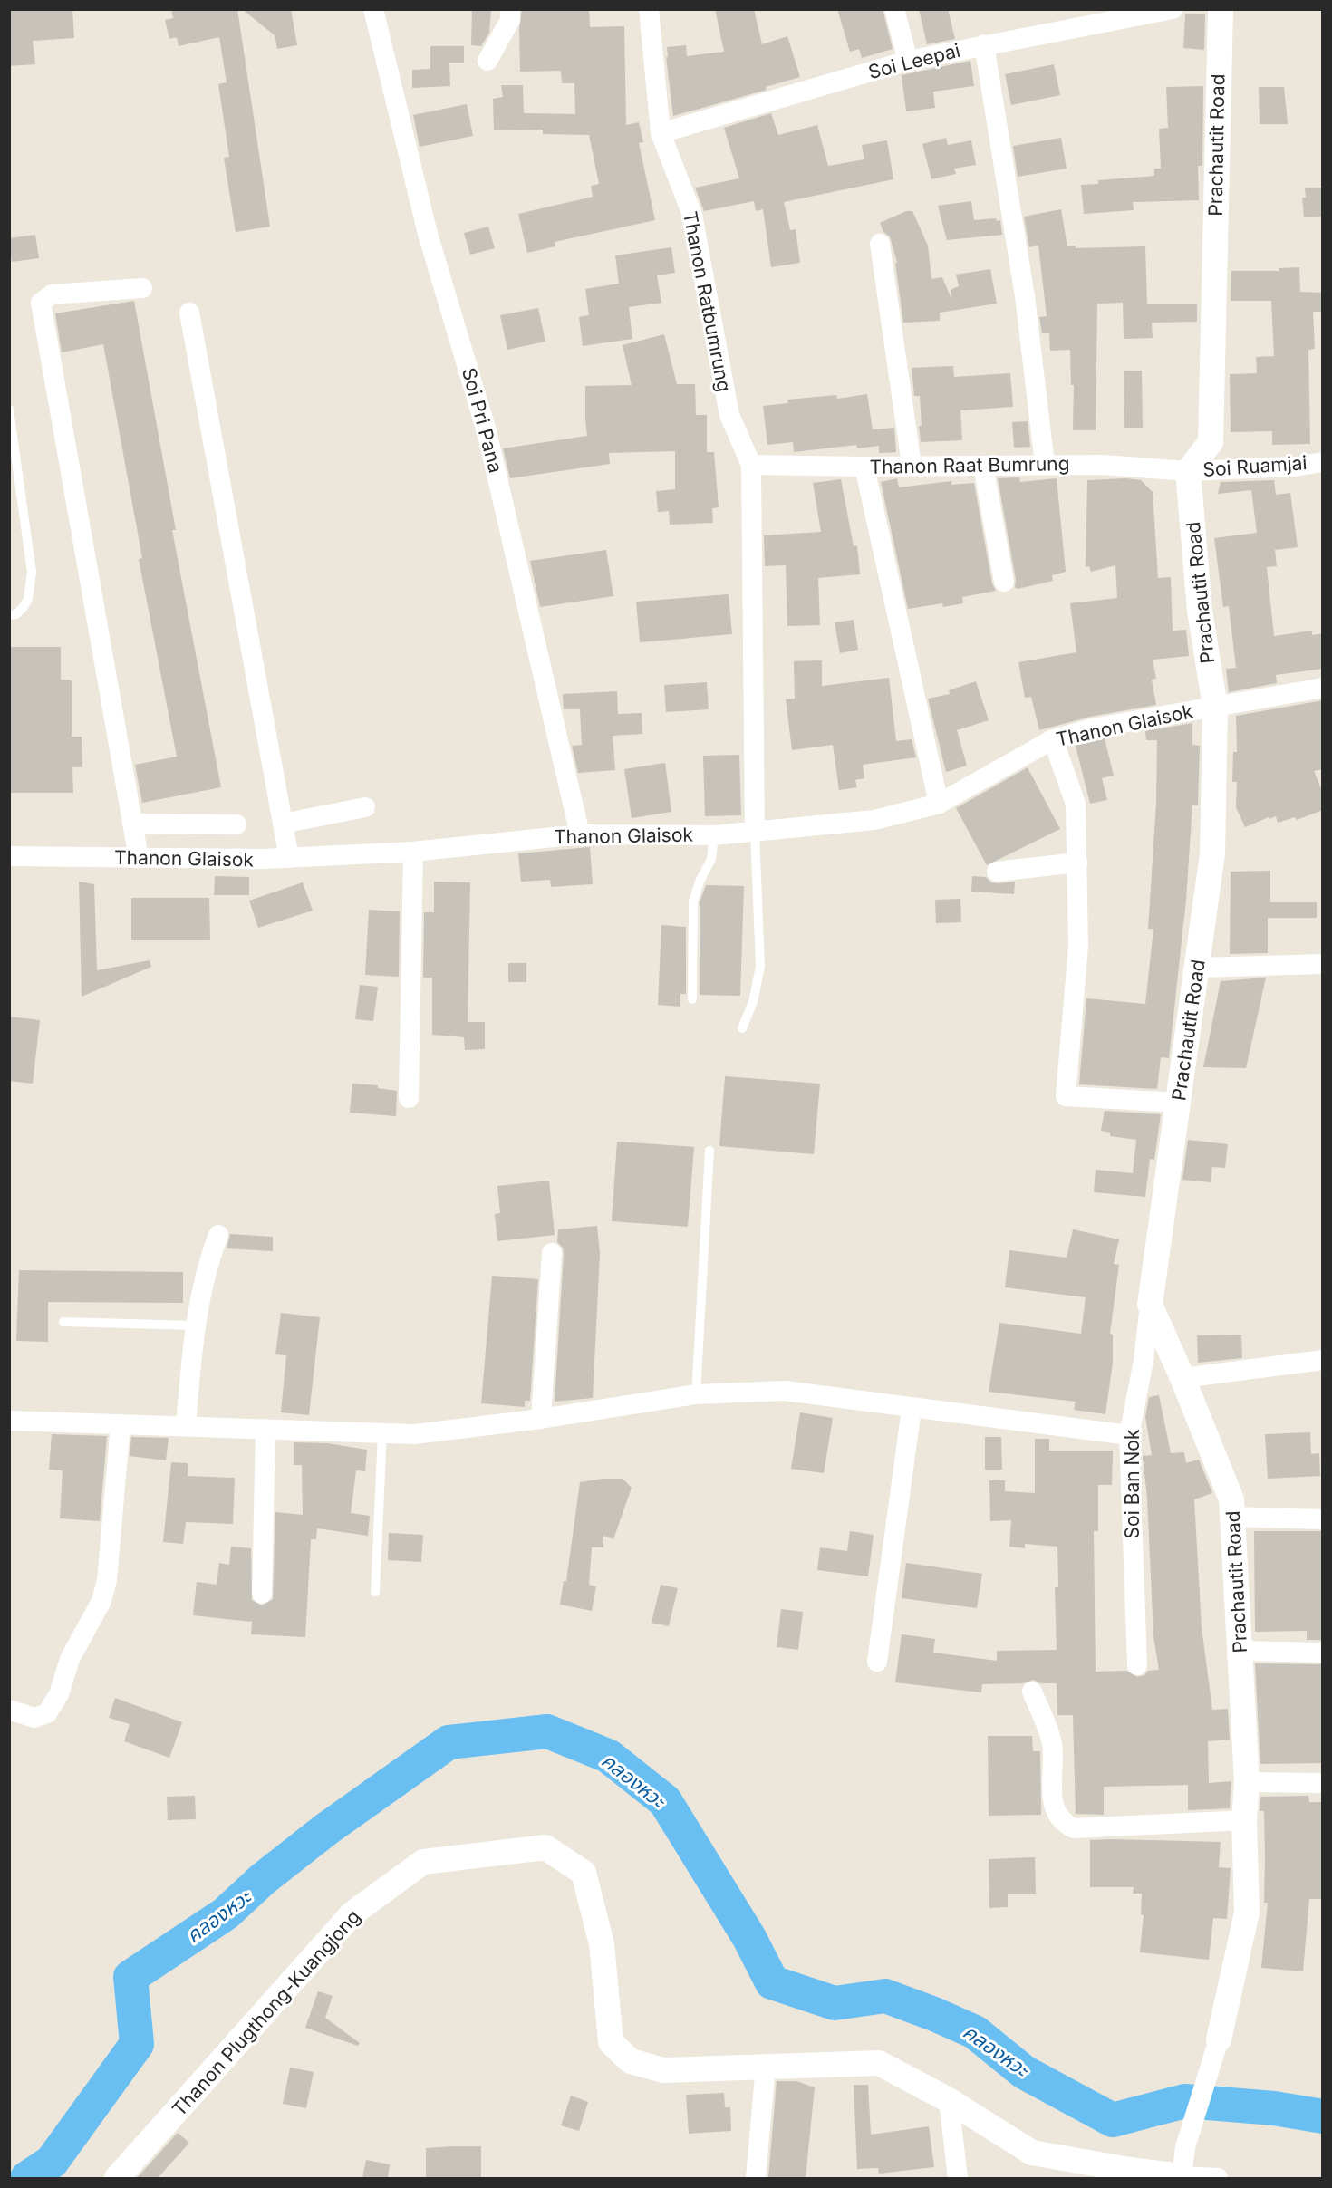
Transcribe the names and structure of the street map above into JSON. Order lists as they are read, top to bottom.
{
  "streets": {
    "street": [
      "Soi Leepai",
      "Prachautit Road",
      "Thanon Ratbumrung",
      "Soi Pri Pana",
      "Thanon Raat Bumrung",
      "Soi Ruamjai",
      "Thanon Glaisok",
      "Soi Ban Nok",
      "Thanon Plugthong-Kuangjong"
    ]
  },
  "crossings": [
    ["Soi Leepai", "Thanon Ratbumrung"],
    ["Prachautit Road", "Thanon Raat Bumrung"],
    ["Prachautit Road", "Soi Ruamjai"],
    ["Prachautit Road", "Thanon Glaisok"],
    ["Prachautit Road", "Soi Ban Nok"],
    ["Thanon Ratbumrung", "Thanon Raat Bumrung"],
    ["Soi Pri Pana", "Thanon Glaisok"],
    ["Thanon Raat Bumrung", "Soi Ruamjai"]
  ],
  "water": ["คลองหวะ"]
}
